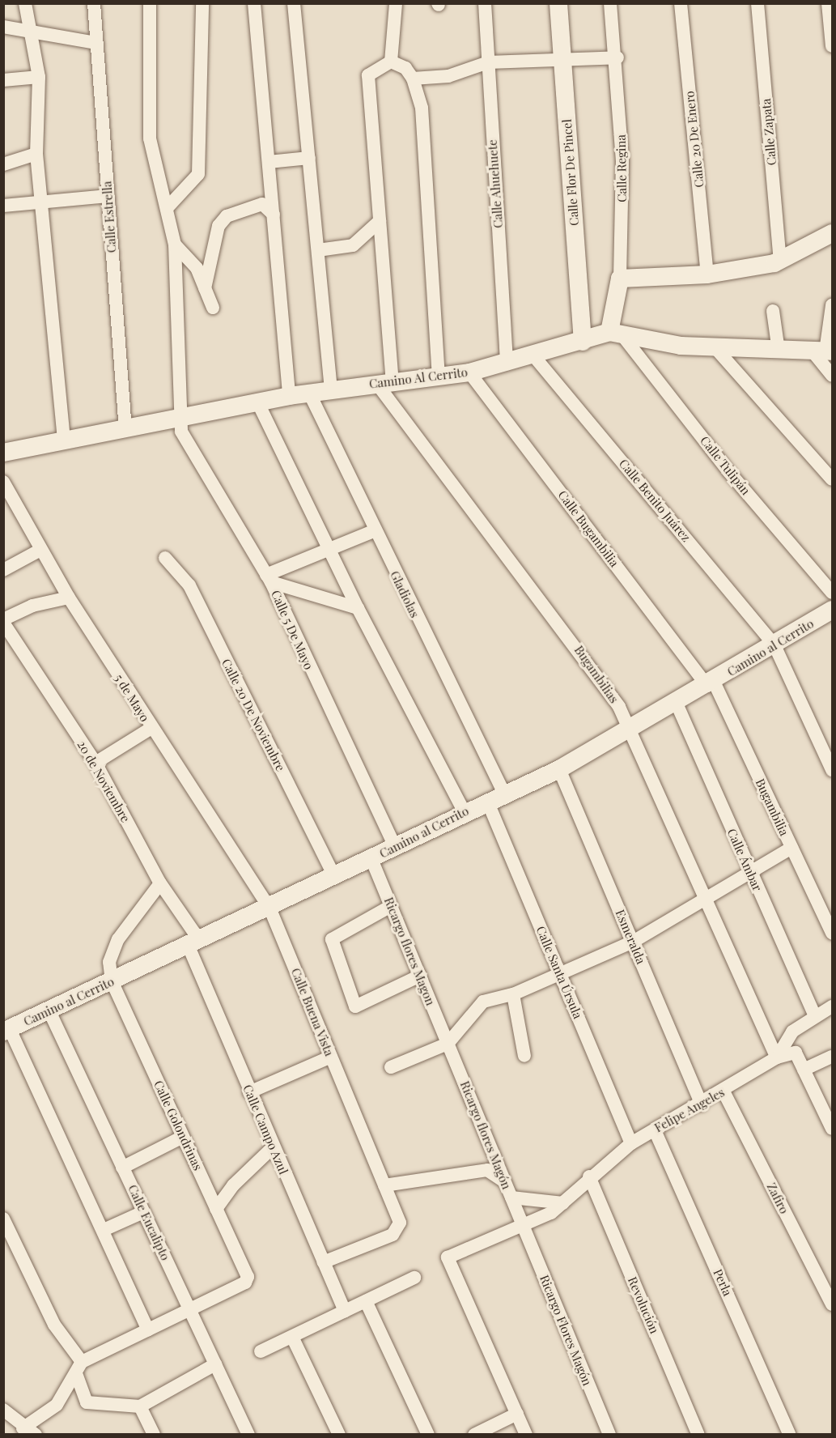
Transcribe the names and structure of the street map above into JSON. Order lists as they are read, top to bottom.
{
  "streets": {
    "main road": [
      "Calle Regina",
      "Calle Flor De Pincel",
      "Camino Al Cerrito",
      "Camino al Cerrito"
    ],
    "street": [
      "Calle Zapata",
      "Calle 20 De Enero",
      "Calle Ahuehuete",
      "Calle Estrella",
      "Calle Tulipán",
      "Calle Benito Juárez",
      "Calle Bugambilia",
      "Gladiolas",
      "Calle 5 De Mayo",
      "Bugambilias",
      "5 de Mayo",
      "Calle 20 De Noviembre",
      "20 de Noviembre",
      "Bugambilia",
      "Calle Ámbar",
      "Esmeralda",
      "Ricargo flores Magon",
      "Calle Santa Úrsula",
      "Calle Buena Vista",
      "Felipe Angeles",
      "Calle Golondrinas",
      "Calle Campo Azul",
      "Ricargo flores Magón",
      "Zafiro",
      "Calle Eucalipto",
      "Perla",
      "Revolución",
      "Ricargo Flores Magón"
    ]
  },
  "crossings": [
    ["Calle Regina", "Camino Al Cerrito"],
    ["Calle Regina", "Calle Tulipán"],
    ["Calle Flor De Pincel", "Camino Al Cerrito"],
    ["Calle Ahuehuete", "Camino Al Cerrito"],
    ["Calle Estrella", "Camino Al Cerrito"],
    ["Camino Al Cerrito", "Calle Tulipán"],
    ["Camino Al Cerrito", "Calle Benito Juárez"],
    ["Camino Al Cerrito", "Calle Bugambilia"],
    ["Camino Al Cerrito", "Gladiolas"],
    ["Camino Al Cerrito", "Calle 5 De Mayo"],
    ["Camino Al Cerrito", "Bugambilias"],
    ["Calle Benito Juárez", "Camino al Cerrito"],
    ["Calle Bugambilia", "Camino al Cerrito"],
    ["Calle Bugambilia", "Bugambilia"],
    ["Gladiolas", "Camino al Cerrito"],
    ["Gladiolas", "Calle Santa Úrsula"],
    ["Calle 5 De Mayo", "Camino al Cerrito"],
    ["Camino al Cerrito", "Bugambilias"],
    ["Camino al Cerrito", "5 de Mayo"],
    ["Camino al Cerrito", "Calle 20 De Noviembre"],
    ["Camino al Cerrito", "20 de Noviembre"],
    ["Camino al Cerrito", "Bugambilia"],
    ["Camino al Cerrito", "Calle Ámbar"],
    ["Camino al Cerrito", "Esmeralda"],
    ["Camino al Cerrito", "Ricargo flores Magon"],
    ["Camino al Cerrito", "Calle Santa Úrsula"],
    ["Camino al Cerrito", "Calle Buena Vista"],
    ["Camino al Cerrito", "Calle Golondrinas"],
    ["Camino al Cerrito", "Calle Campo Azul"],
    ["Camino al Cerrito", "Calle Eucalipto"],
    ["Bugambilias", "Felipe Angeles"],
    ["5 de Mayo", "Calle Buena Vista"],
    ["20 de Noviembre", "Calle Campo Azul"],
    ["Esmeralda", "Felipe Angeles"],
    ["Ricargo flores Magon", "Ricargo flores Magón"],
    ["Calle Santa Úrsula", "Felipe Angeles"],
    ["Calle Buena Vista", "Calle Campo Azul"],
    ["Felipe Angeles", "Ricargo flores Magón"],
    ["Felipe Angeles", "Zafiro"],
    ["Felipe Angeles", "Perla"],
    ["Felipe Angeles", "Revolución"],
    ["Felipe Angeles", "Ricargo Flores Magón"],
    ["Calle Golondrinas", "Calle Eucalipto"],
    ["Ricargo flores Magón", "Ricargo Flores Magón"]
  ]
}
